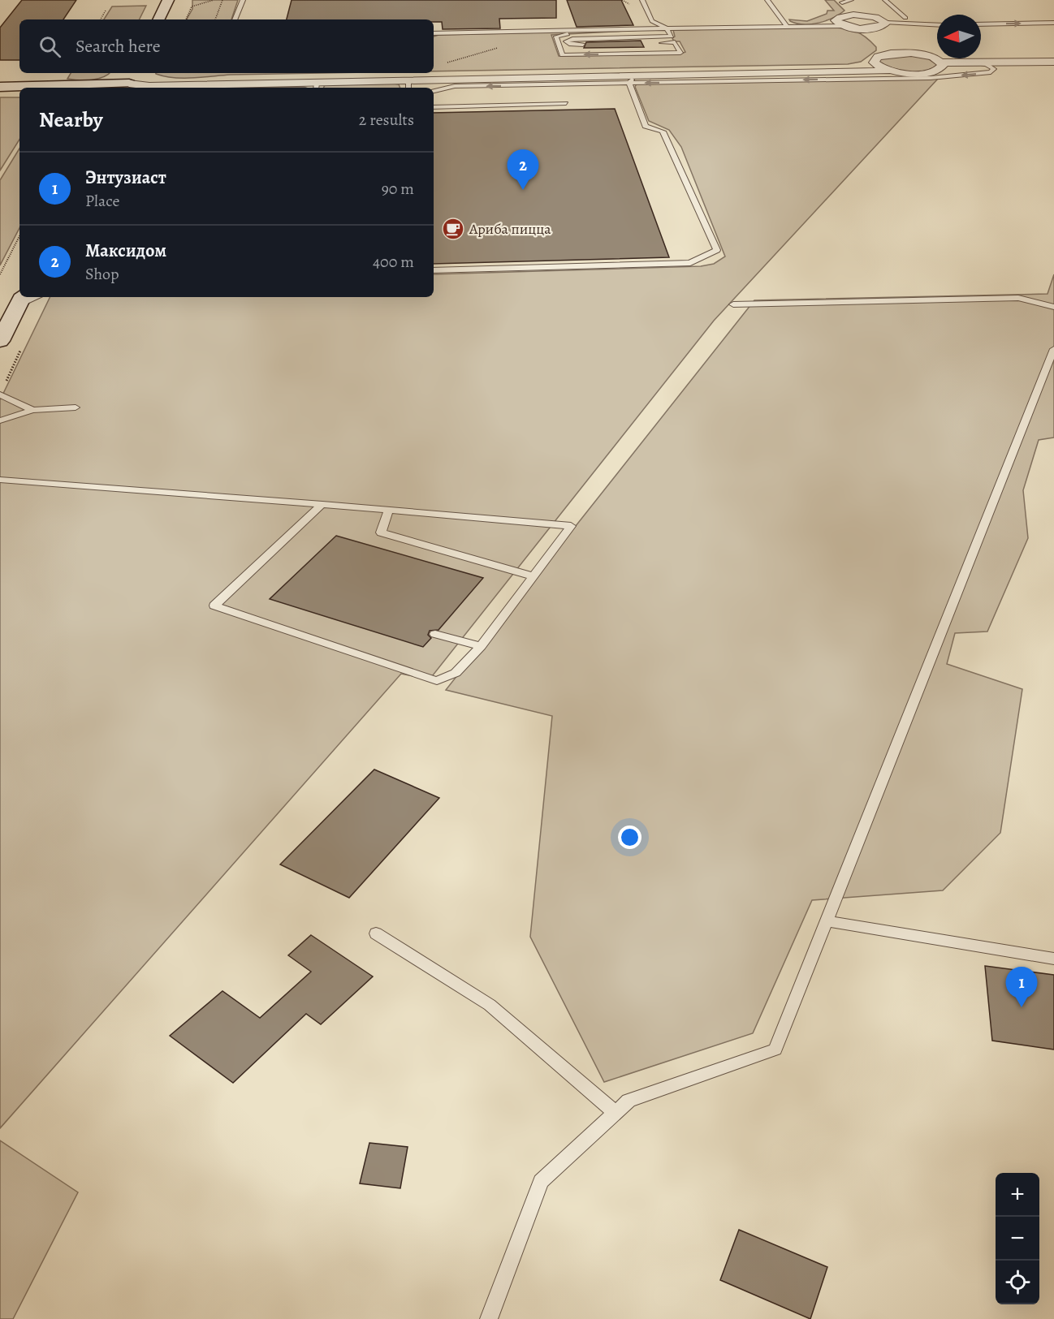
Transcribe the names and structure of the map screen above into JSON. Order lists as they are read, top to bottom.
{
  "places": {
    "cafe": ["Ариба пицца"]
  },
  "north": "left",
  "page": {
    "search": "Search here",
    "heading": ["Nearby", "2 results"],
    "pins": ["2", "1"],
    "list": [
      {
        "mark": "1",
        "name": "Энтузиаст",
        "note": "Place",
        "value": "90 m"
      },
      {
        "mark": "2",
        "name": "Максидом",
        "note": "Shop",
        "value": "400 m"
      }
    ],
    "map_buttons": ["+", "−"]
  }
}
